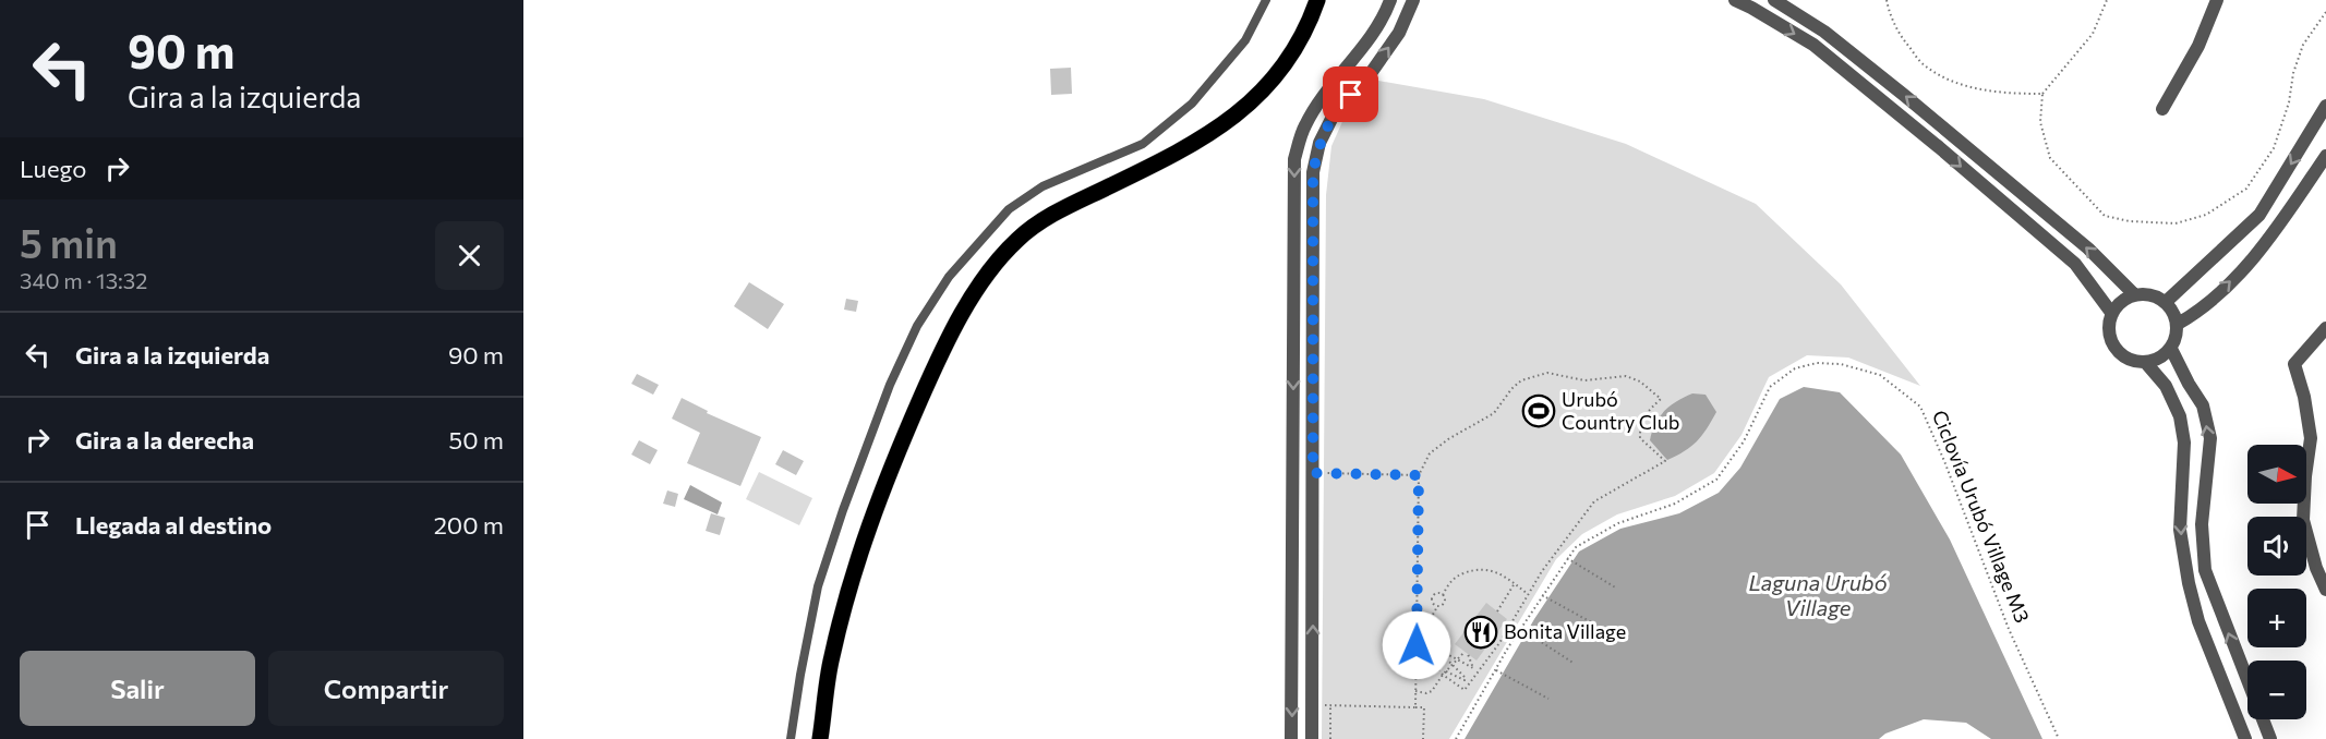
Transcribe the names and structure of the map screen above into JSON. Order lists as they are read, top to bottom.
{
  "streets": {
    "path": ["Ciclovía Urubó Village M3"]
  },
  "water": ["Laguna Urubó Village"],
  "places": {
    "sports": ["Urubó Country Club"],
    "restaurant": ["Bonita Village"]
  },
  "north": "right",
  "page": {
    "turn": ["90 m", "Gira a la izquierda"],
    "then": "Luego",
    "heading": ["5 min", "340 m · 13:32"],
    "list": [
      {
        "name": "Gira a la izquierda",
        "value": "90 m"
      },
      {
        "name": "Gira a la derecha",
        "value": "50 m"
      },
      {
        "name": "Llegada al destino",
        "value": "200 m"
      }
    ],
    "map_buttons": ["+", "−"],
    "buttons": ["Salir", "Compartir"]
  }
}
